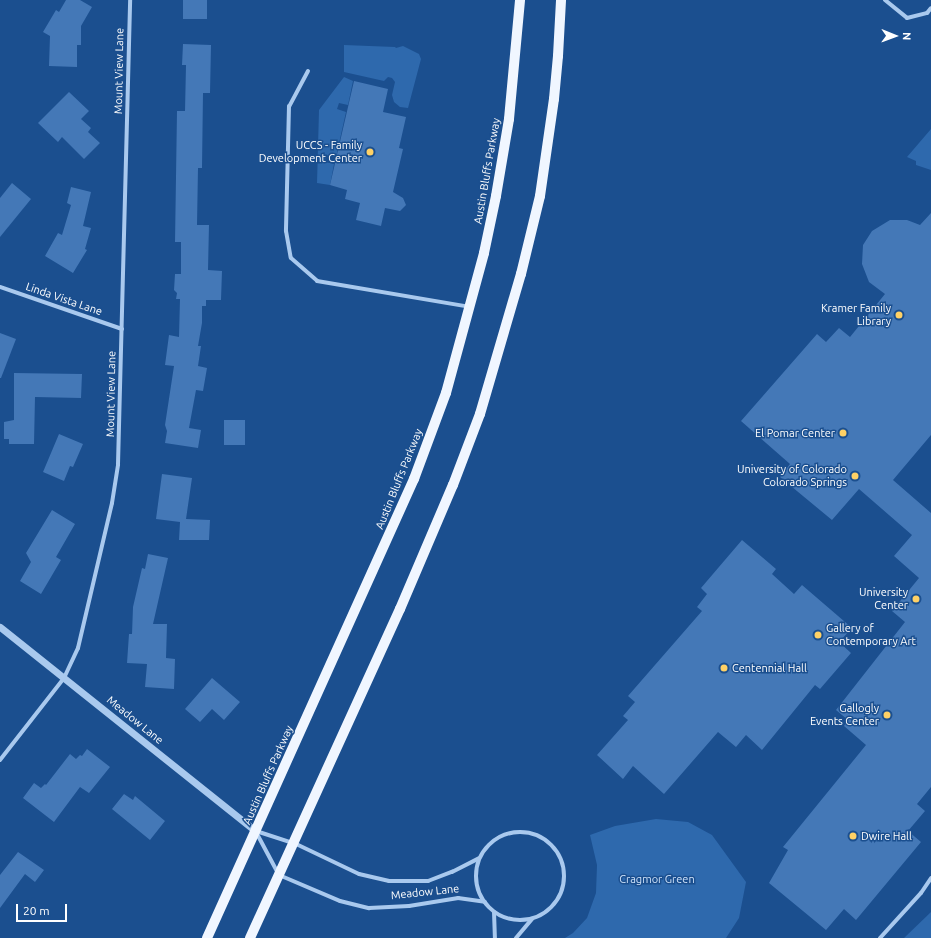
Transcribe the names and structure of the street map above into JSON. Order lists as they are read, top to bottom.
{
  "streets": {
    "main road": ["Austin Bluffs Parkway"],
    "street": ["Mount View Lane", "Linda Vista Lane", "Meadow Lane"]
  },
  "crossings": [
    ["Mount View Lane", "Linda Vista Lane"],
    ["Mount View Lane", "Meadow Lane"],
    ["Austin Bluffs Parkway", "Meadow Lane"]
  ],
  "parks": ["Cragmor Green"],
  "places": [
    "UCCS - Family Development Center",
    "Kramer Family Library",
    "El Pomar Center",
    "University of Colorado Colorado Springs",
    "University Center",
    "Gallery of Contemporary Art",
    "Centennial Hall",
    "Gallogly Events Center",
    "Dwire Hall"
  ],
  "scale_bar": "20 m",
  "north": "right"
}
